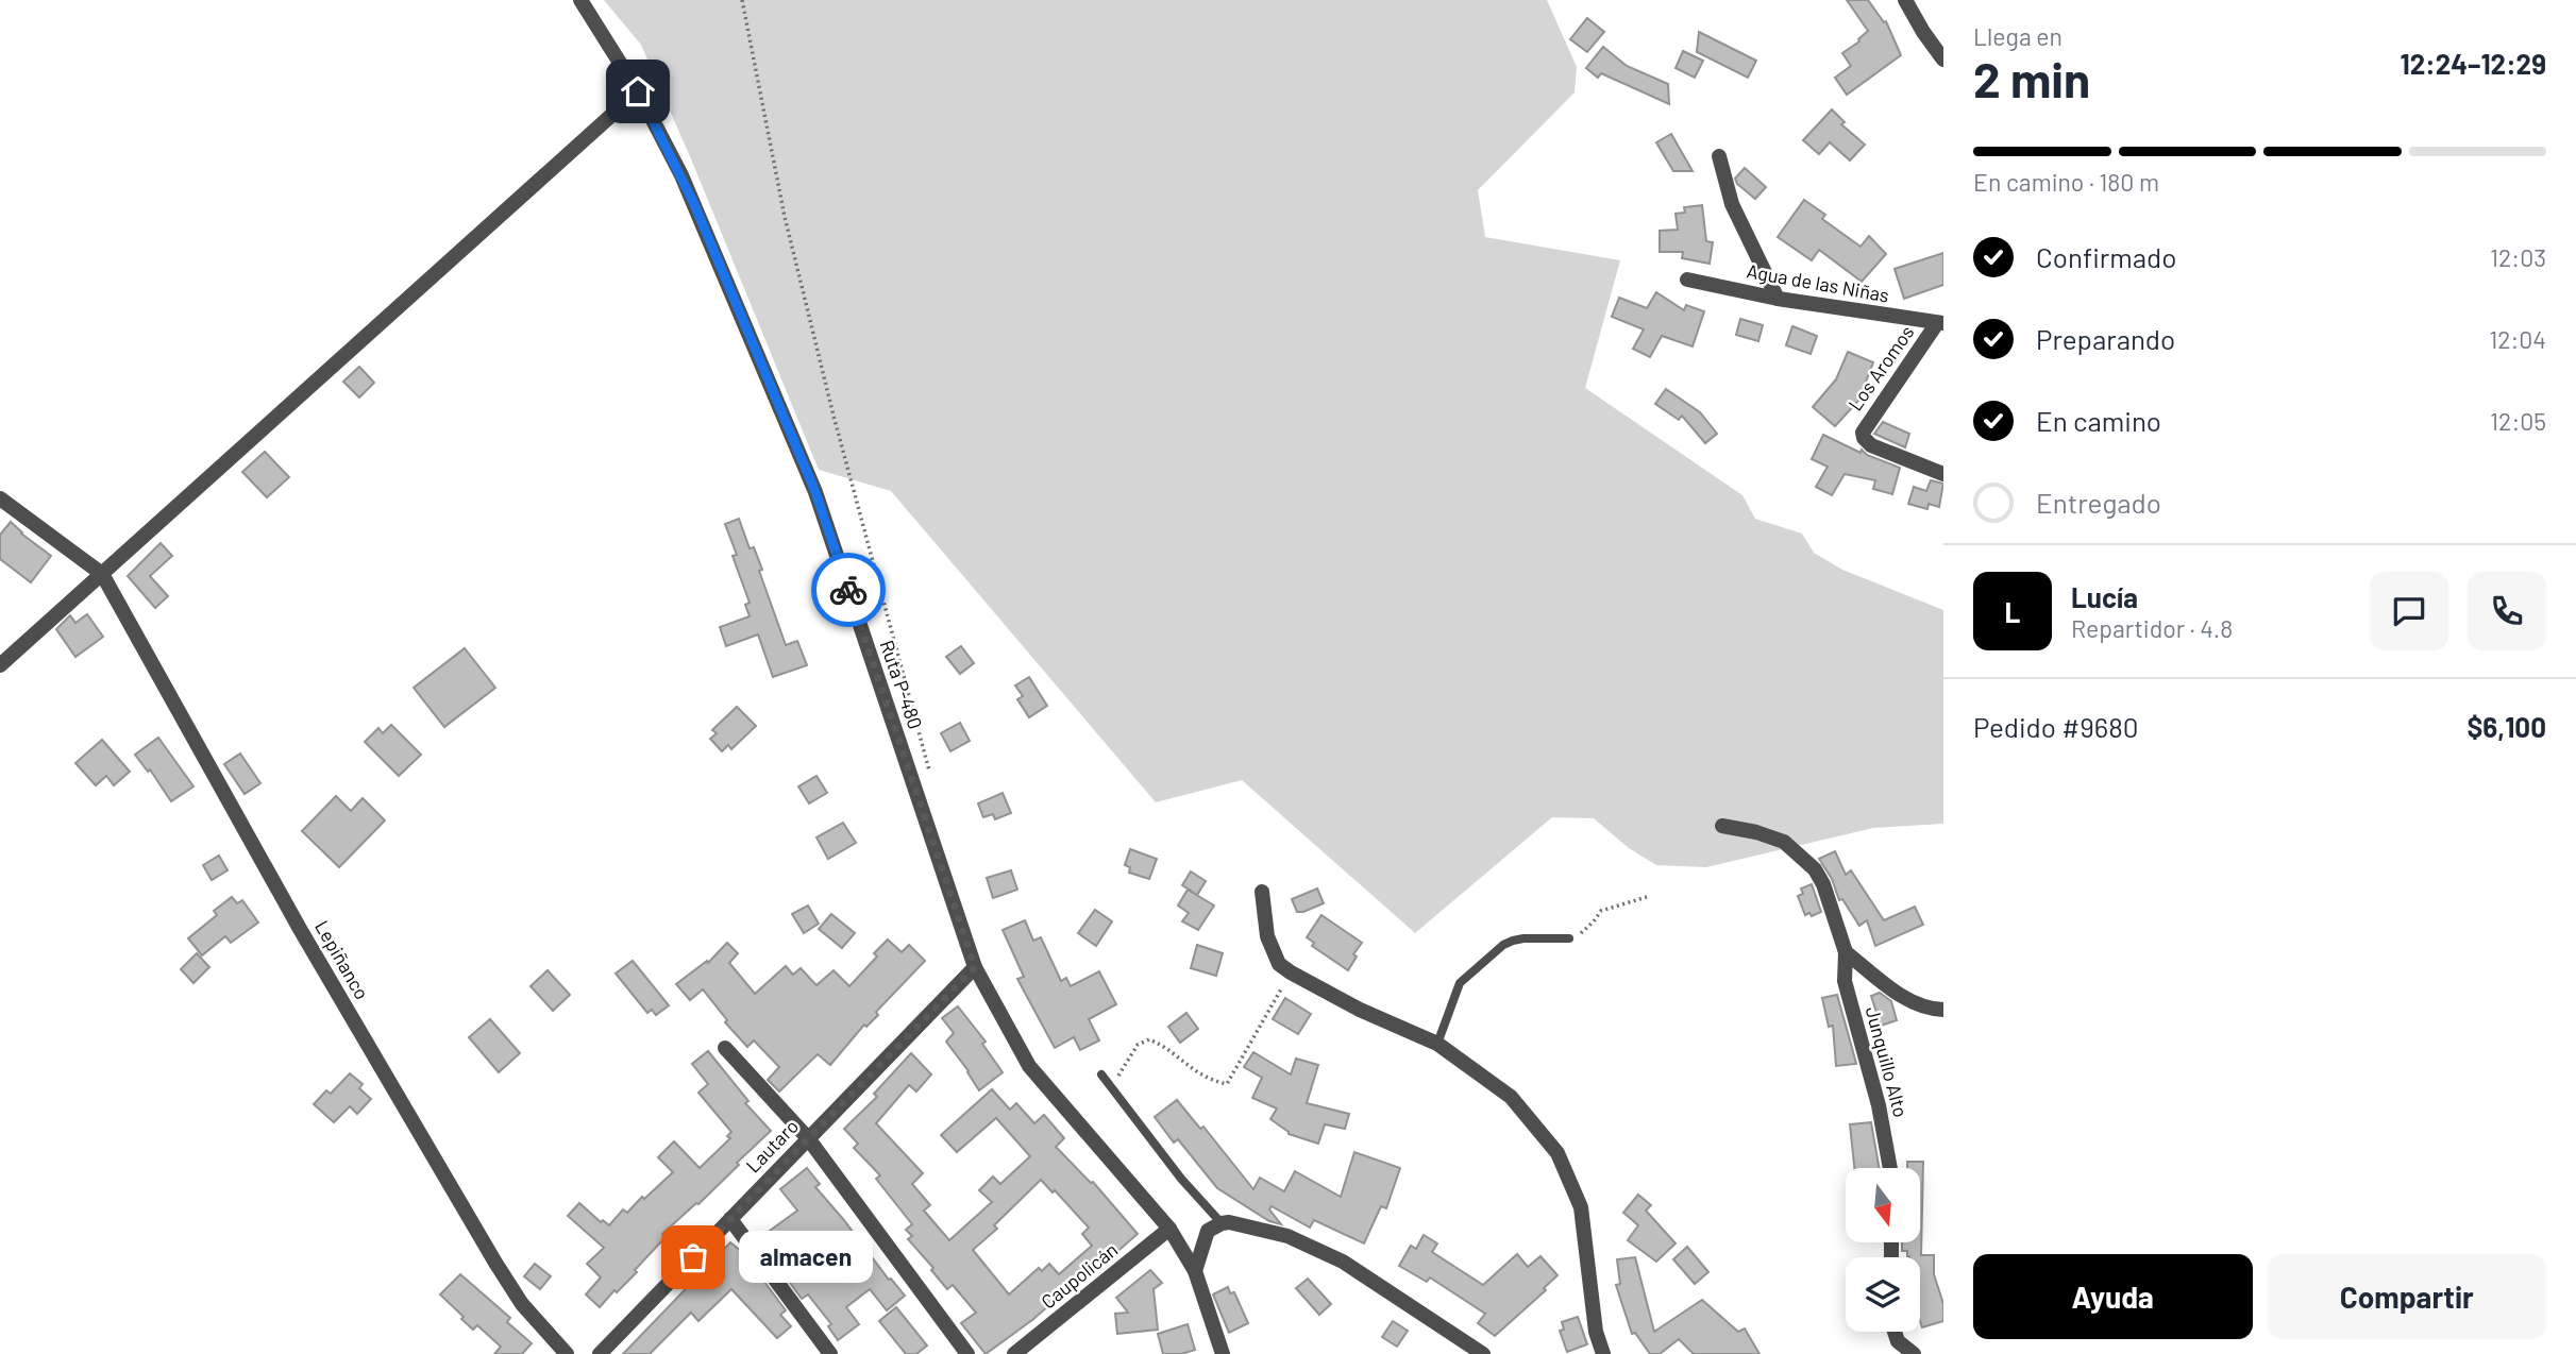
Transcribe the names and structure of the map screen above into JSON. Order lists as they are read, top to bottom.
{
  "streets": {
    "street": [
      "Agua de las Niñas",
      "Los Aromos",
      "Ruta P-480",
      "Lepiñanco",
      "Junquillo Alto",
      "Lautaro",
      "Caupolicán"
    ]
  },
  "crossings": [
    ["Agua de las Niñas", "Los Aromos"],
    ["Ruta P-480", "Lautaro"],
    ["Ruta P-480", "Caupolicán"]
  ],
  "places": ["almacen"],
  "north": "bottom",
  "page": {
    "heading": ["2 min", "Llega en", "12:24–12:29"],
    "panel": [
      "Lucía",
      "Repartidor · 4.8",
      "Pedido #9680",
      "$6,100"
    ],
    "bar": "En camino · 180 m",
    "list": [
      ["Confirmado", "12:03"],
      ["Preparando", "12:04"],
      ["En camino", "12:05"],
      "Entregado"
    ],
    "round": "L",
    "bubble": "almacen",
    "buttons": ["Ayuda", "Compartir"]
  }
}
